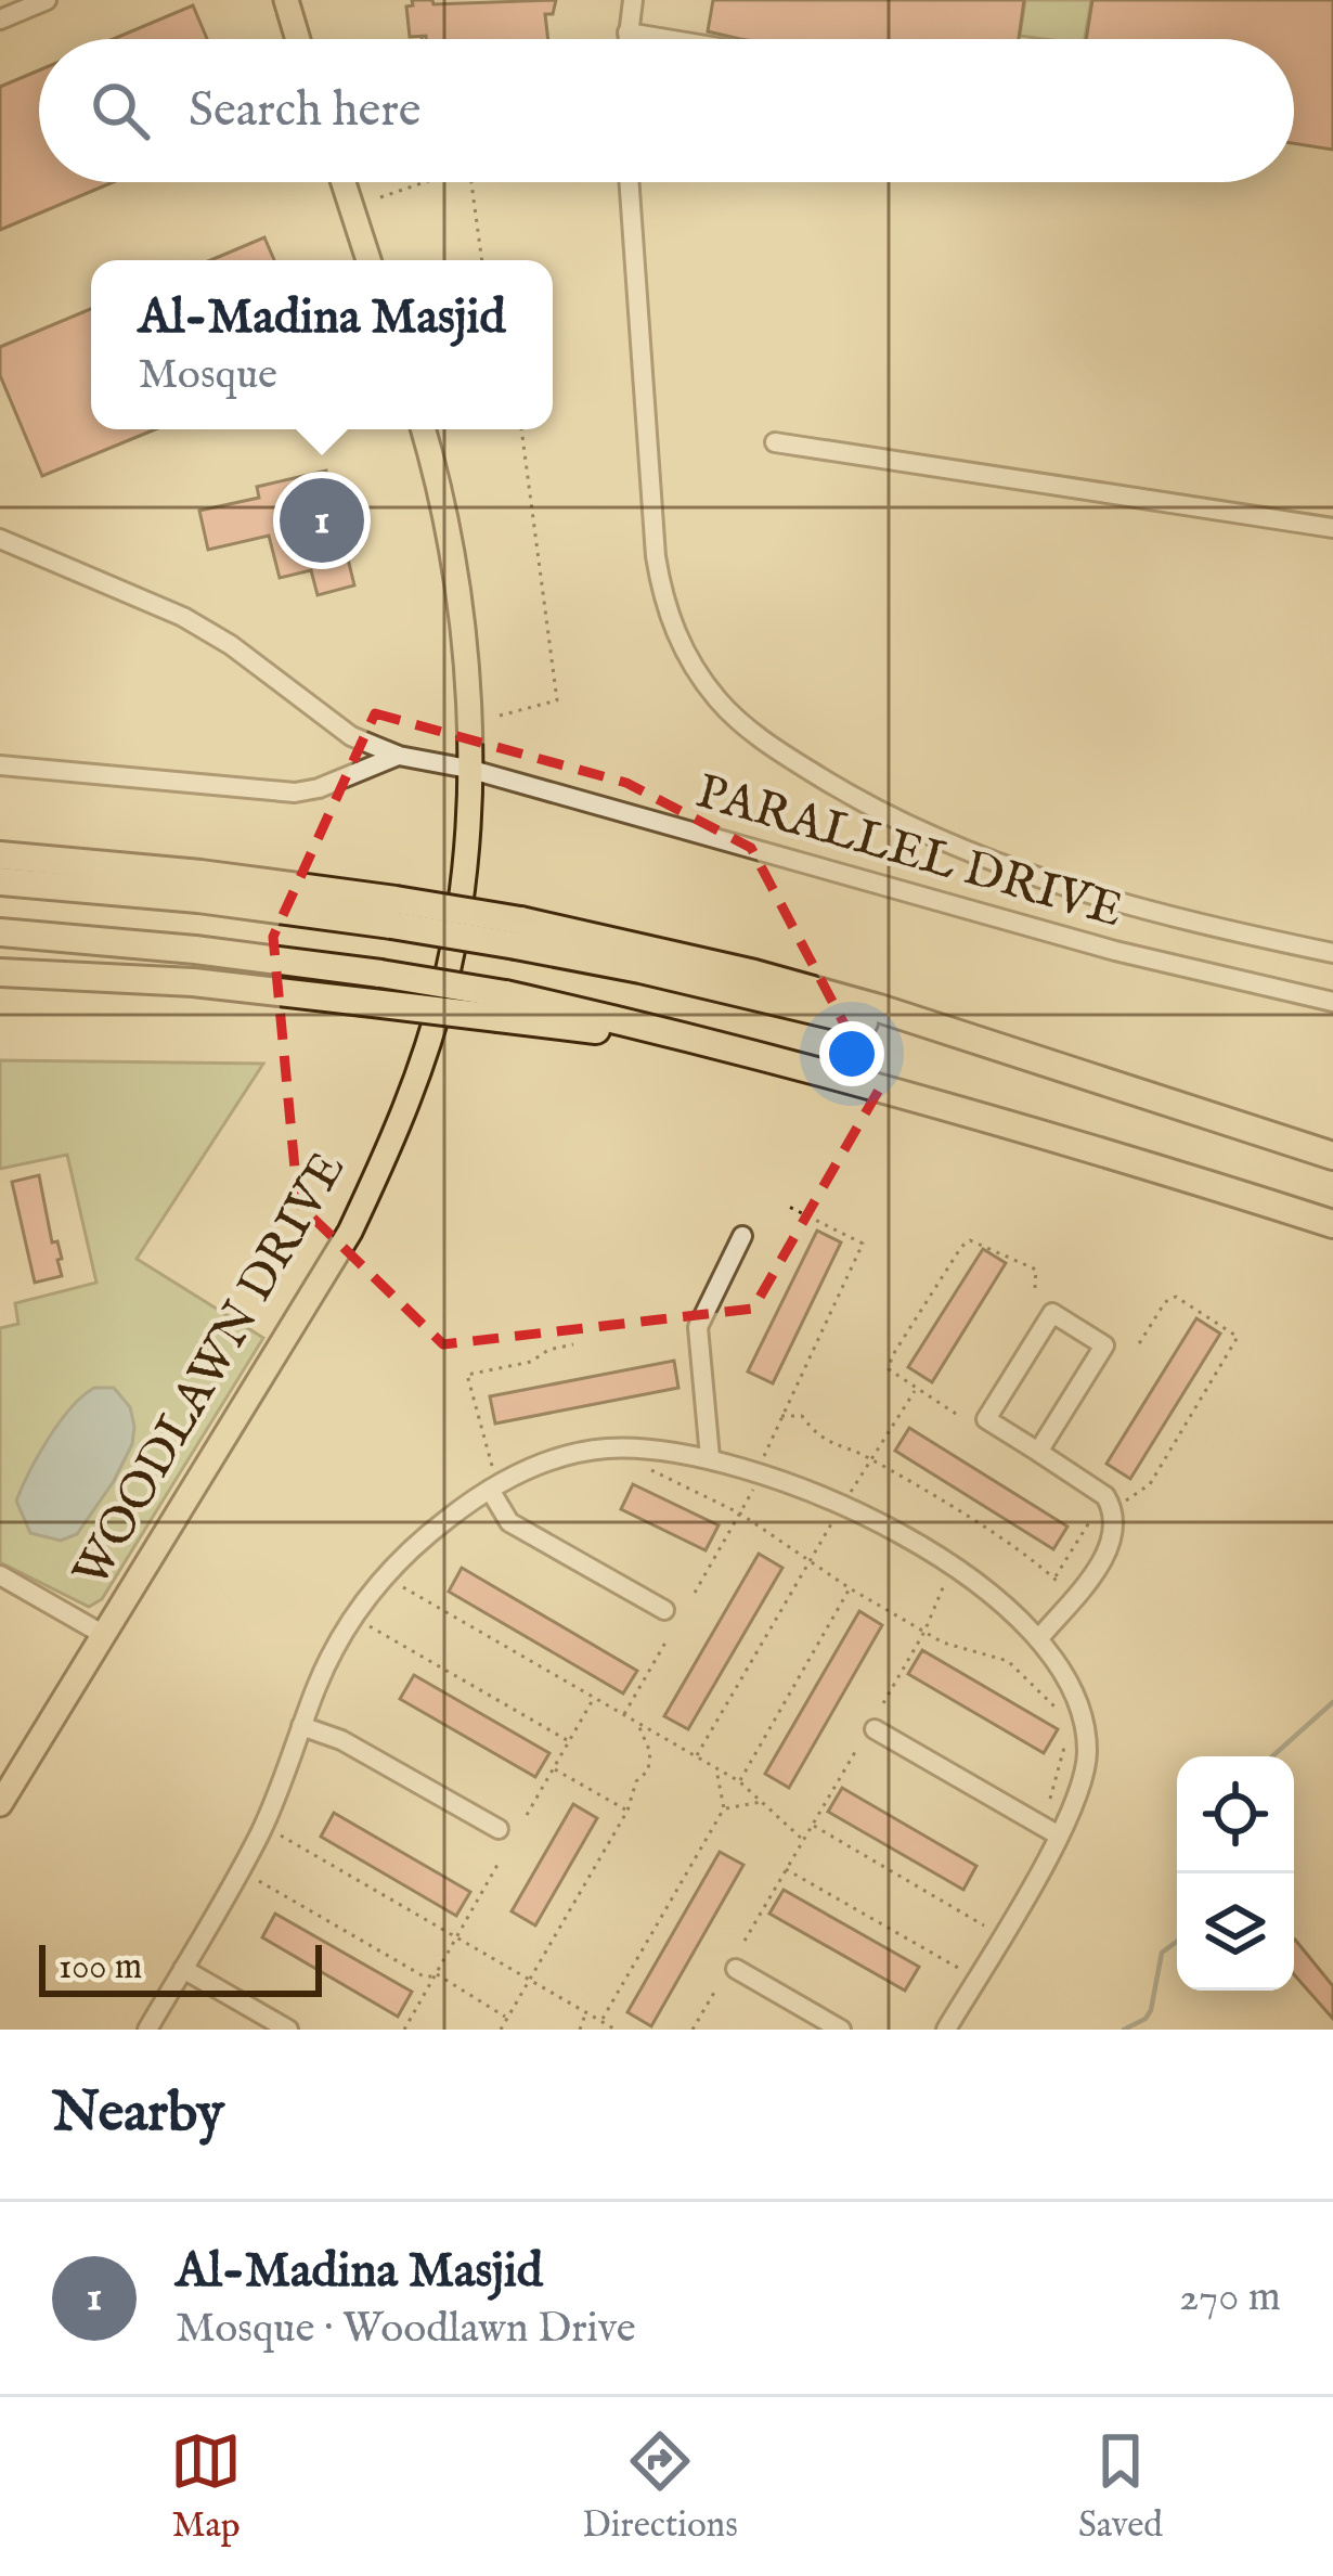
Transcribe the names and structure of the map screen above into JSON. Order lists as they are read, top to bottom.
{
  "streets": {
    "main road": ["WOODLAWN DRIVE"],
    "street": ["PARALLEL DRIVE"]
  },
  "crossings": [
    ["PARALLEL DRIVE", "WOODLAWN DRIVE"]
  ],
  "scale_bar": "100 m",
  "page": {
    "search": "Search here",
    "popup": ["Al-Madina Masjid", "Mosque"],
    "pins": "1",
    "scale": "100 m",
    "heading": "Nearby",
    "list": [
      {
        "mark": "1",
        "name": "Al-Madina Masjid",
        "note": "Mosque · Woodlawn Drive",
        "value": "270 m"
      }
    ],
    "nav": ["Map", "Directions", "Saved"]
  }
}
